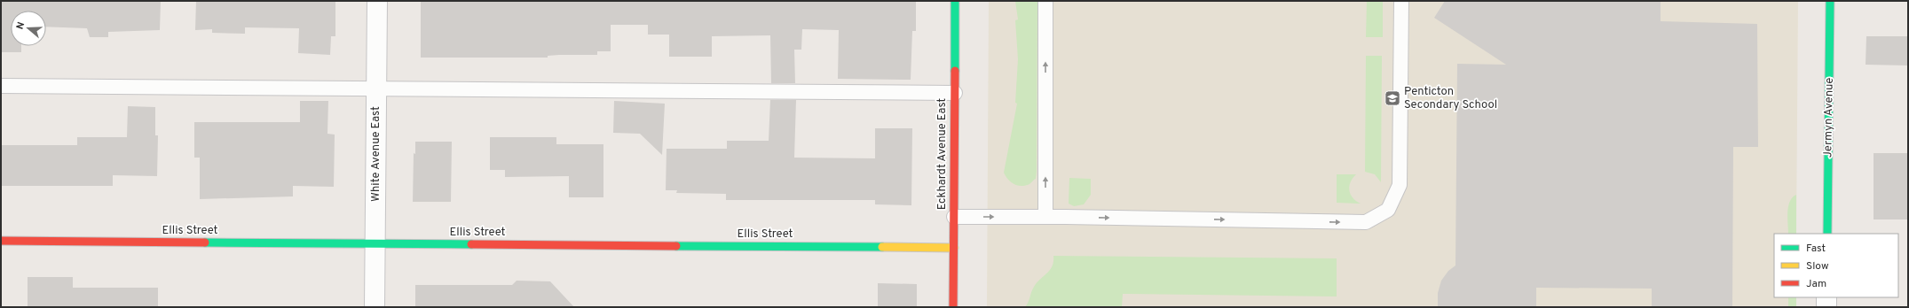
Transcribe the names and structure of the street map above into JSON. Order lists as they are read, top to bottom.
{
  "streets": {
    "street": [
      "Jermyn Avenue",
      "White Avenue East",
      "Eckhardt Avenue East",
      "Ellis Street"
    ]
  },
  "crossings": [
    ["White Avenue East", "Ellis Street"],
    ["Eckhardt Avenue East", "Ellis Street"]
  ],
  "places": {
    "school or university": ["Penticton Secondary School"]
  },
  "legend": ["Fast", "Slow", "Jam"],
  "north": "left"
}
